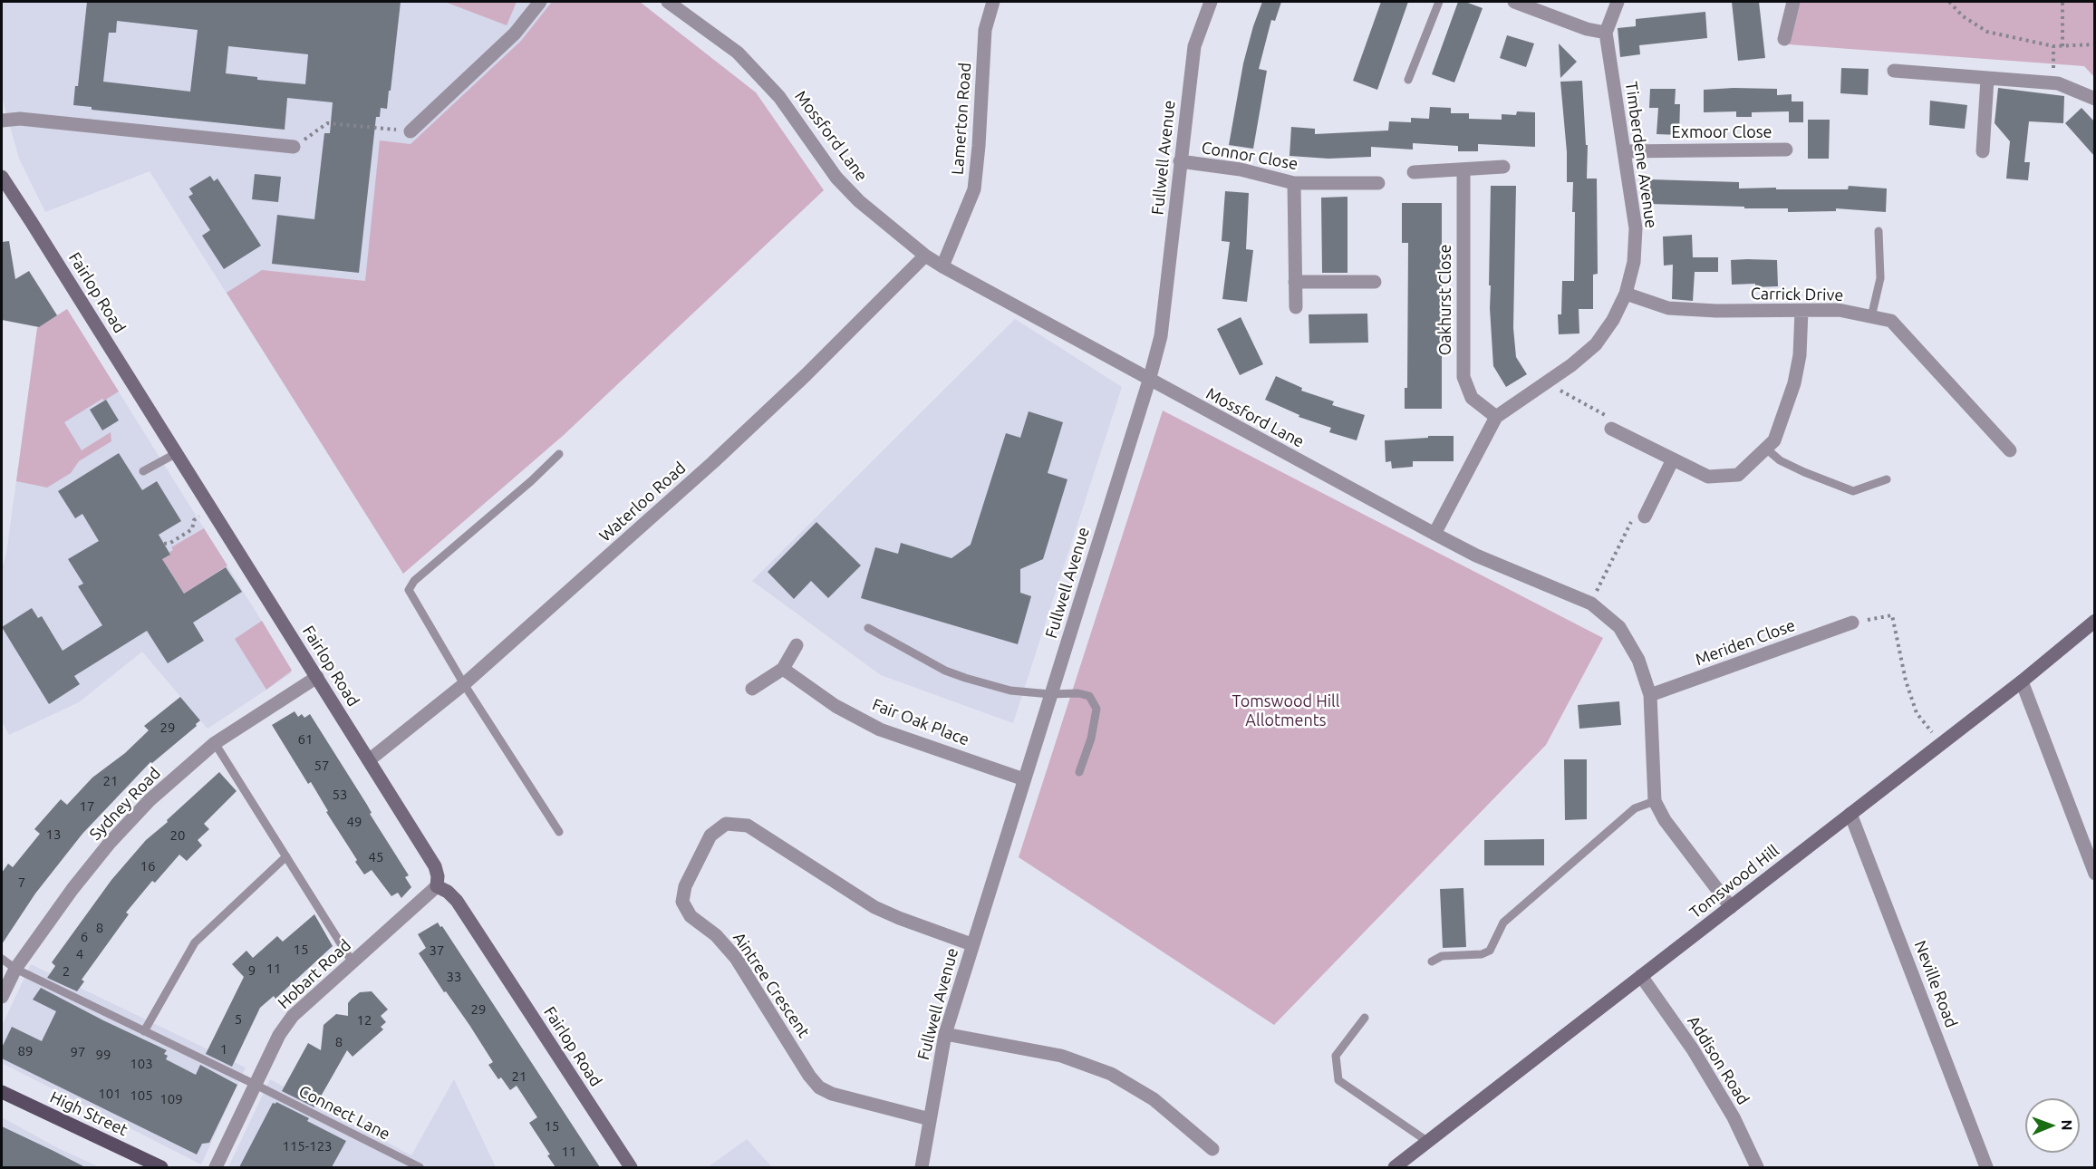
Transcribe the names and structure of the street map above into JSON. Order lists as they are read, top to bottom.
{
  "streets": {
    "main road": ["High Street"],
    "street": [
      "Lamerton Road",
      "Exmoor Close",
      "Mossford Lane",
      "Timberdene Avenue",
      "Connor Close",
      "Fullwell Avenue",
      "Fairlop Road",
      "Carrick Drive",
      "Oakhurst Close",
      "Waterloo Road",
      "Meriden Close",
      "Fair Oak Place",
      "Sydney Road",
      "Tomswood Hill",
      "Hobart Road",
      "Neville Road",
      "Aintree Crescent",
      "Addison Road"
    ],
    "lane": ["Connect Lane"]
  },
  "crossings": [
    ["Lamerton Road", "Mossford Lane"],
    ["Exmoor Close", "Timberdene Avenue"],
    ["Mossford Lane", "Timberdene Avenue"],
    ["Mossford Lane", "Fullwell Avenue"],
    ["Mossford Lane", "Waterloo Road"],
    ["Mossford Lane", "Meriden Close"],
    ["Mossford Lane", "Tomswood Hill"],
    ["Timberdene Avenue", "Carrick Drive"],
    ["Timberdene Avenue", "Oakhurst Close"],
    ["Connor Close", "Fullwell Avenue"],
    ["Fullwell Avenue", "Fair Oak Place"],
    ["Fullwell Avenue", "Aintree Crescent"],
    ["Fairlop Road", "Waterloo Road"],
    ["Fairlop Road", "Sydney Road"],
    ["Fairlop Road", "Hobart Road"],
    ["Sydney Road", "Connect Lane"],
    ["Tomswood Hill", "Neville Road"],
    ["Tomswood Hill", "Addison Road"],
    ["Hobart Road", "Connect Lane"]
  ],
  "parks": ["Tomswood Hill Allotments"],
  "house_numbers": [
    "29",
    "61",
    "57",
    "21",
    "53",
    "17",
    "49",
    "13",
    "20",
    "45",
    "16",
    "7",
    "8",
    "6",
    "15",
    "37",
    "4",
    "11",
    "9",
    "2",
    "33",
    "29",
    "5",
    "12",
    "8",
    "1",
    "89",
    "97",
    "99",
    "103",
    "21",
    "101",
    "105",
    "109",
    "15",
    "115-123",
    "11"
  ],
  "north": "right"
}
